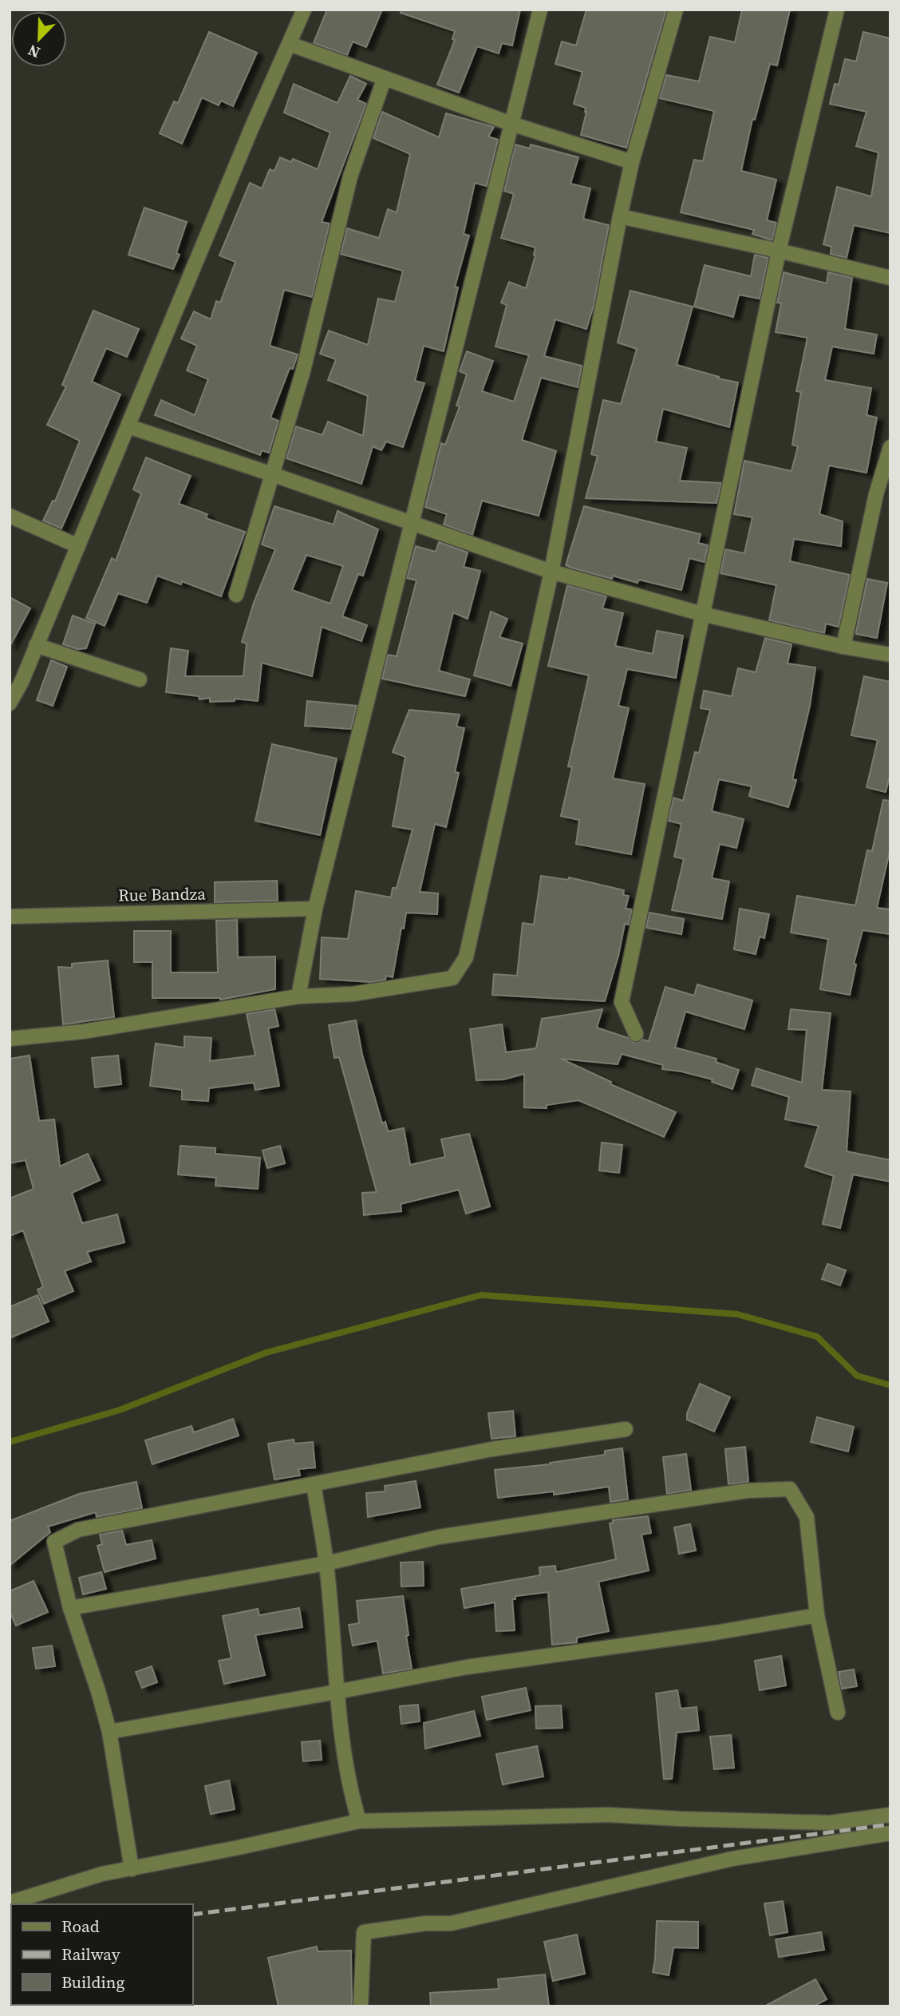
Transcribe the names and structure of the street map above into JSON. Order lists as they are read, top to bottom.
{
  "streets": {
    "street": ["Rue Bandza"]
  },
  "legend": ["Road", "Railway", "Building"],
  "north": "bottom left"
}
